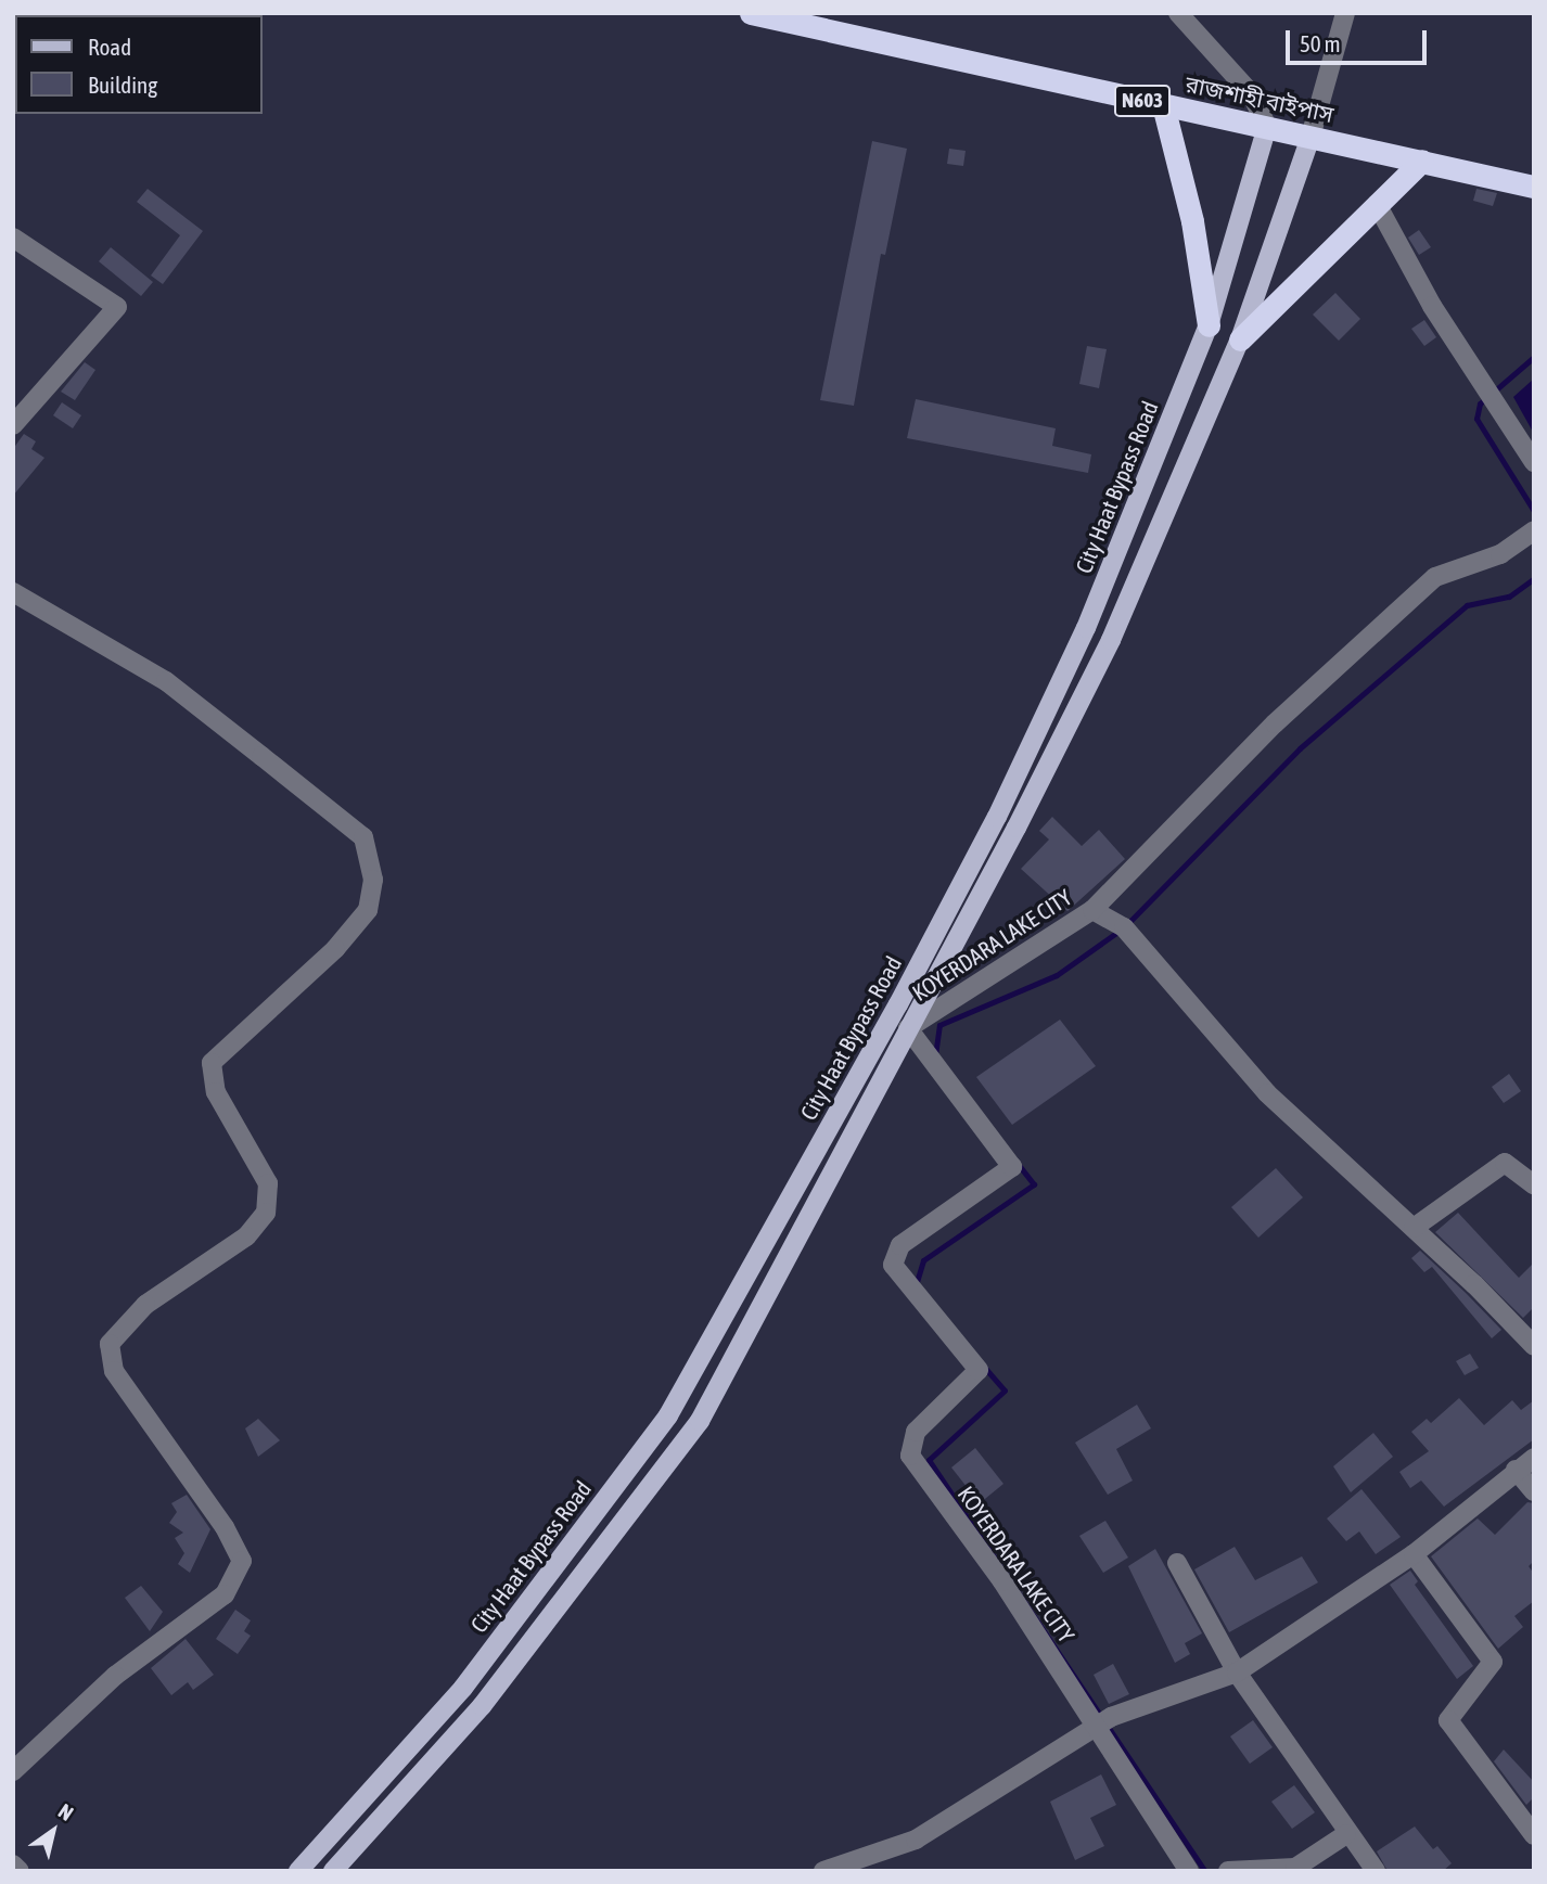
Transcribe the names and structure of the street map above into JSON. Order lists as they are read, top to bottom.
{
  "streets": {
    "highway": ["রাজশাহী বাইপাস", "N603"],
    "main road": ["City Haat Bypass Road"],
    "street": ["KOYERDARA LAKE CITY"]
  },
  "crossings": [
    ["রাজশাহী বাইপাস", "City Haat Bypass Road"],
    ["City Haat Bypass Road", "KOYERDARA LAKE CITY"]
  ],
  "legend": ["Road", "Building"],
  "scale_bar": "50 m",
  "north": "top right"
}
